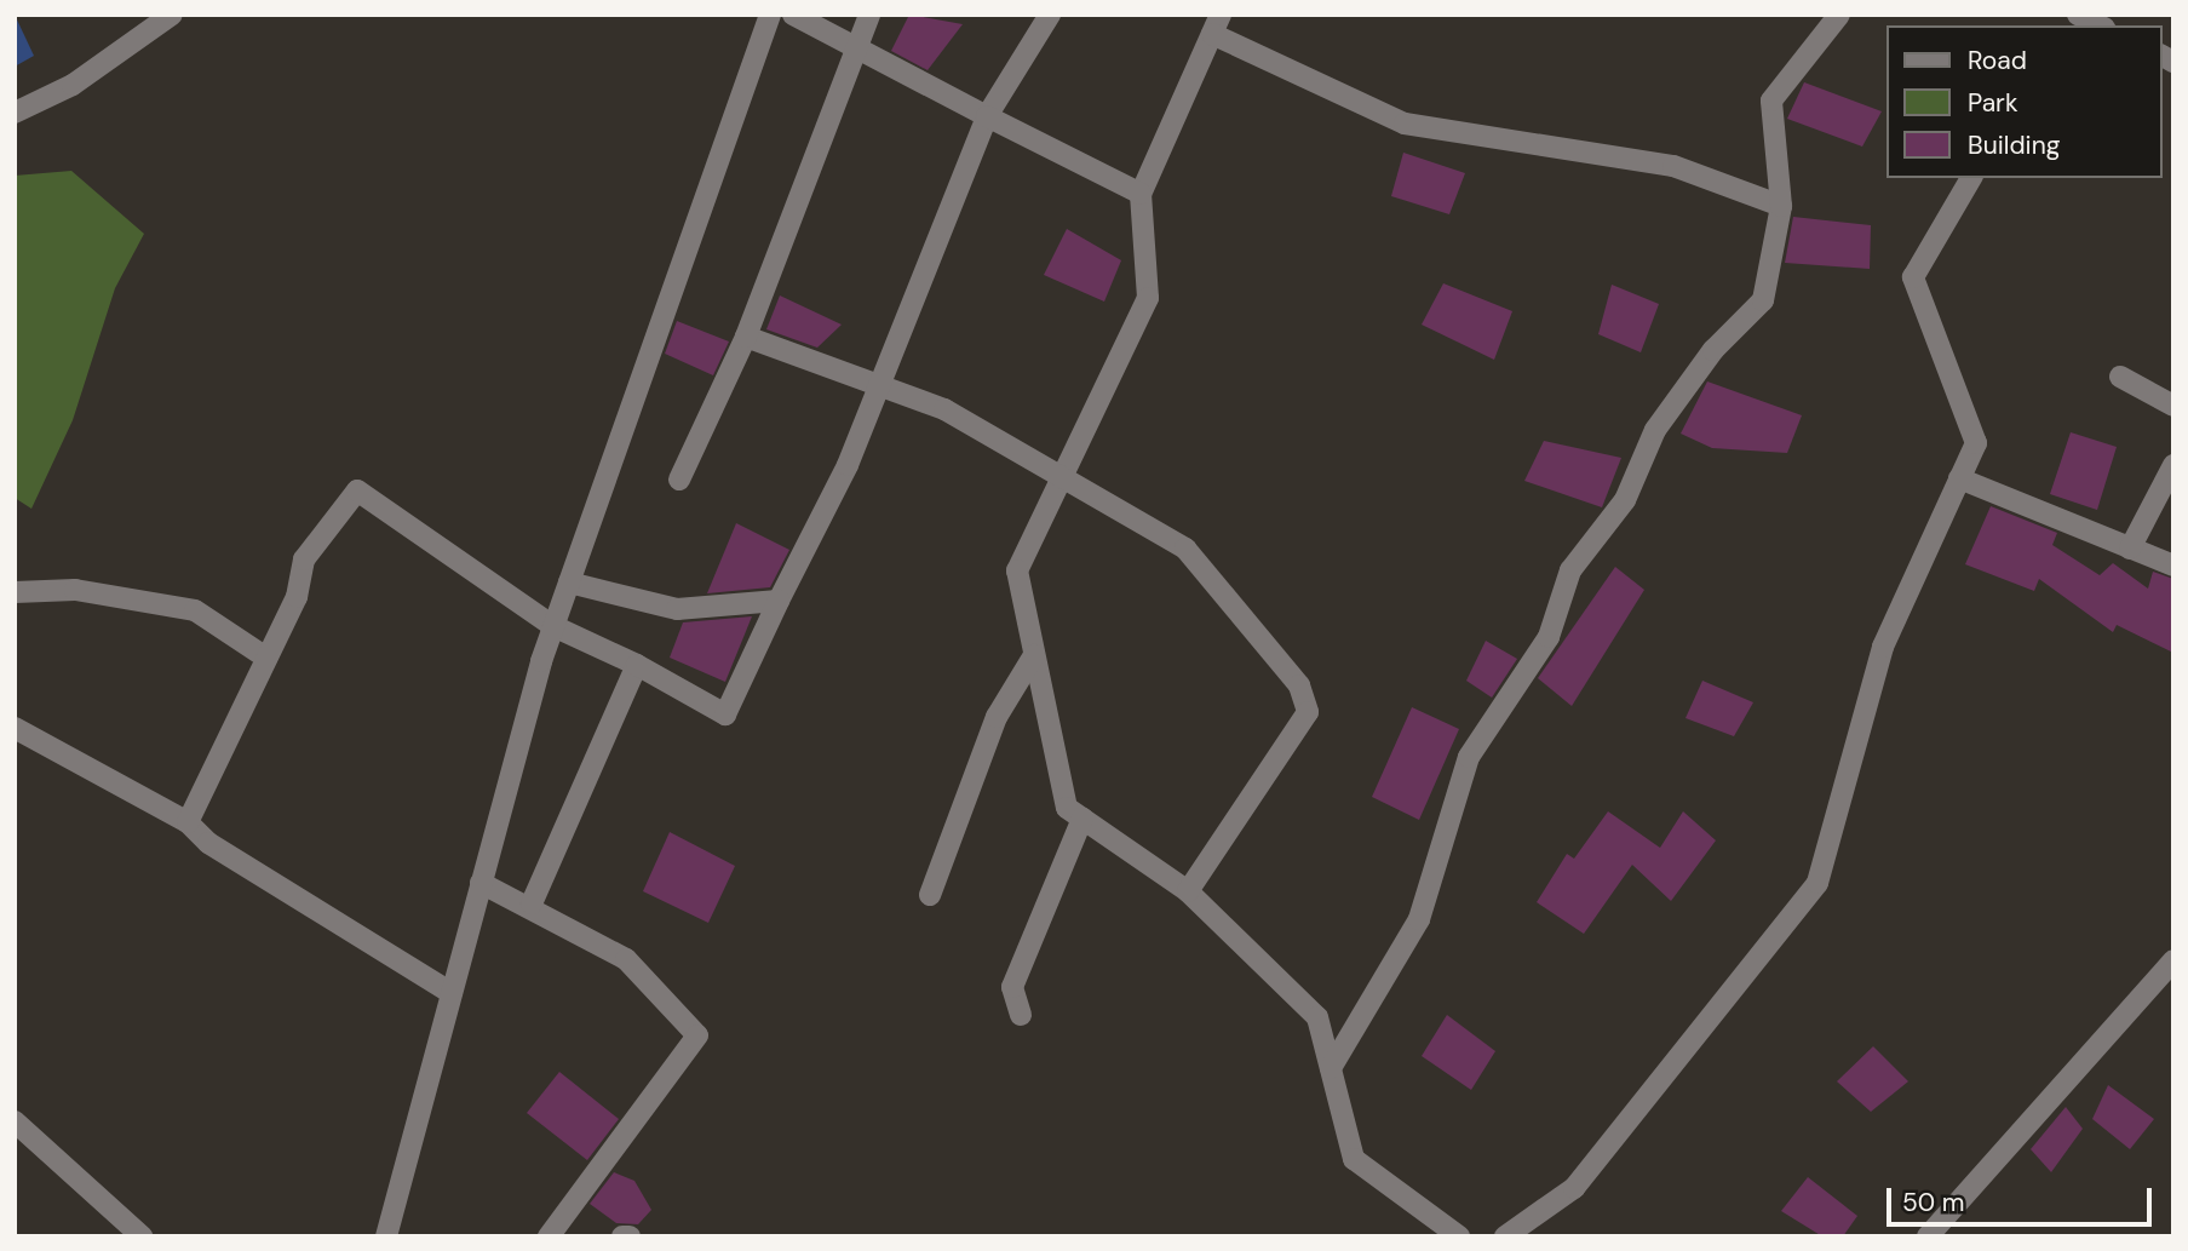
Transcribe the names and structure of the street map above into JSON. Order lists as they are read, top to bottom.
{
  "legend": ["Road", "Park", "Building"],
  "scale_bar": "50 m"
}
